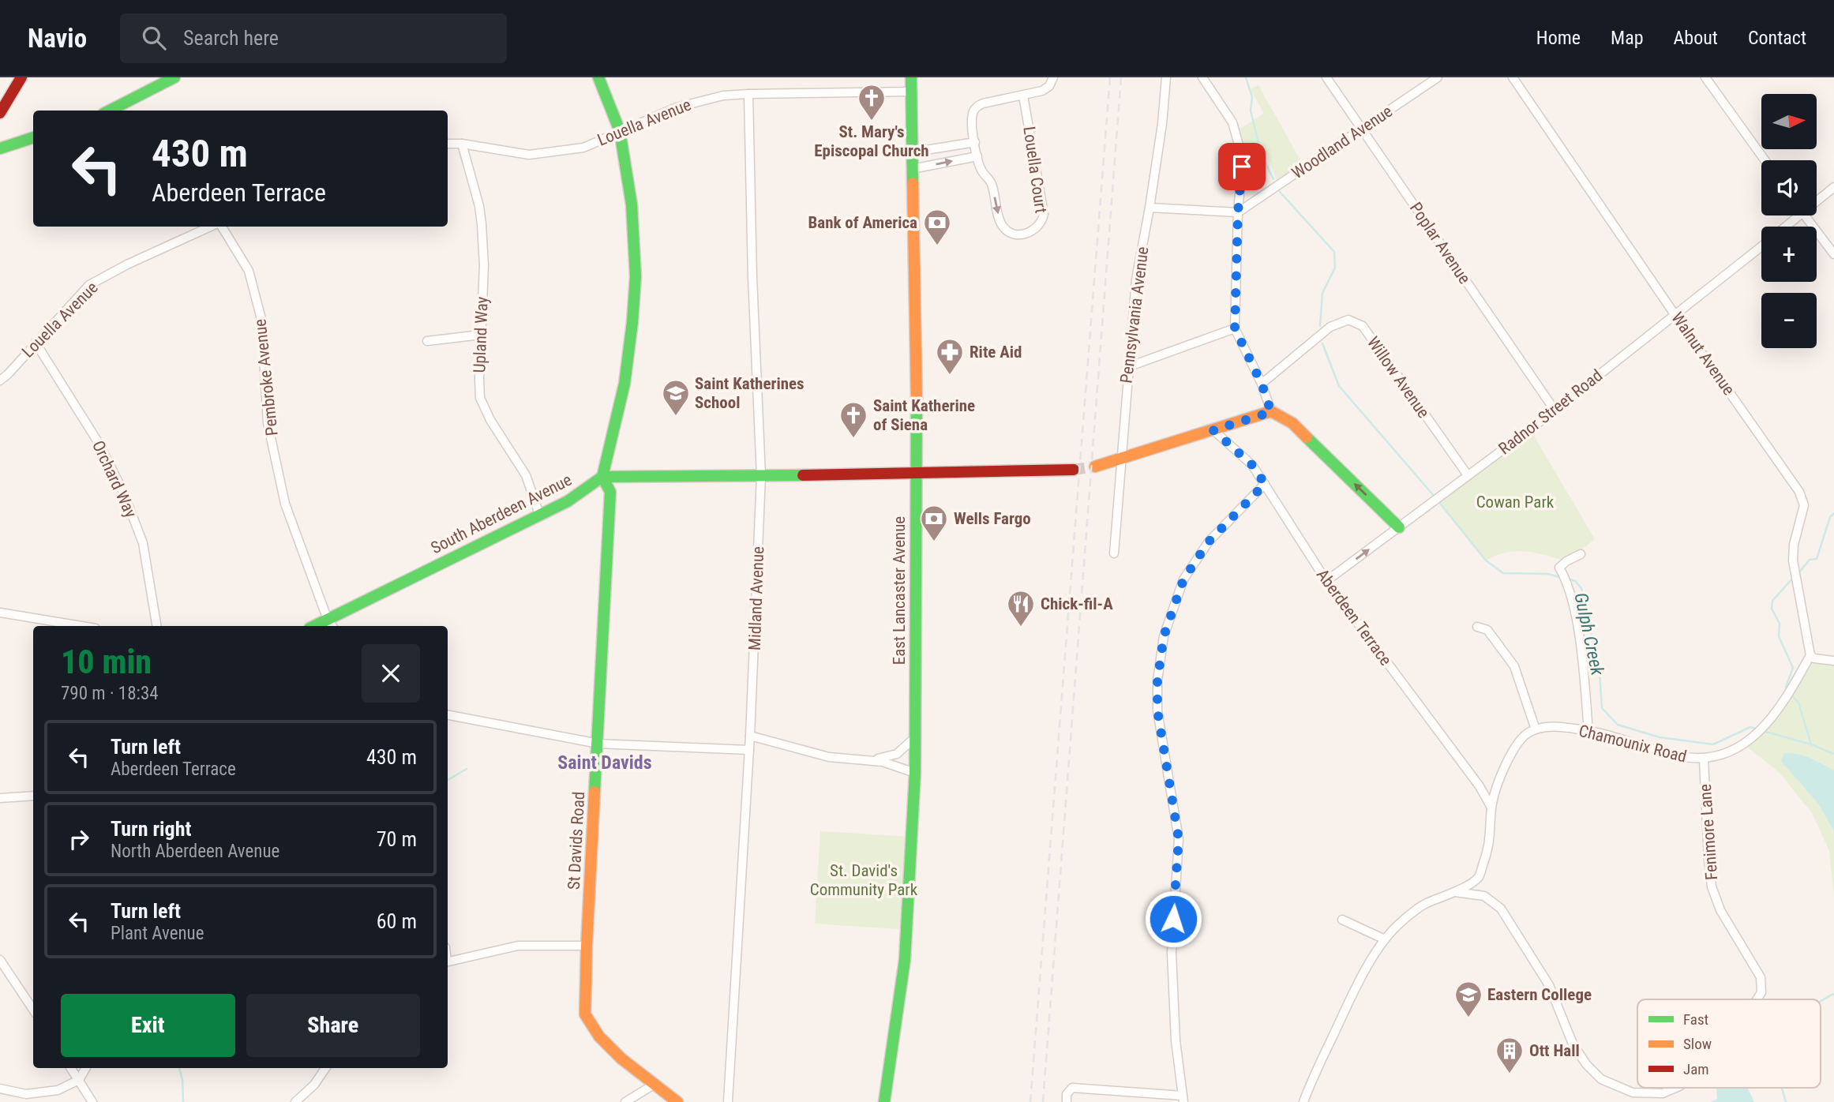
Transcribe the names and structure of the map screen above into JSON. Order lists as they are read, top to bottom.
{
  "streets": {
    "main road": ["South Aberdeen Avenue", "East Lancaster Avenue", "St Davids Road"],
    "street": [
      "Louella Avenue",
      "Woodland Avenue",
      "Louella Court",
      "Poplar Avenue",
      "Pennsylvania Avenue",
      "Upland Way",
      "Walnut Avenue",
      "Pembroke Avenue",
      "Willow Avenue",
      "Radnor Street Road",
      "Orchard Way",
      "Midland Avenue",
      "Aberdeen Terrace",
      "Chamounix Road",
      "Fenimore Lane"
    ]
  },
  "crossings": [
    ["Louella Avenue", "Upland Way"],
    ["Louella Avenue", "Orchard Way"],
    ["Louella Avenue", "East Lancaster Avenue"],
    ["Louella Avenue", "Midland Avenue"],
    ["Woodland Avenue", "Poplar Avenue"],
    ["Poplar Avenue", "Radnor Street Road"],
    ["Upland Way", "South Aberdeen Avenue"],
    ["Walnut Avenue", "Radnor Street Road"],
    ["Walnut Avenue", "Chamounix Road"],
    ["Pembroke Avenue", "South Aberdeen Avenue"],
    ["Willow Avenue", "Radnor Street Road"],
    ["Radnor Street Road", "Aberdeen Terrace"],
    ["South Aberdeen Avenue", "St Davids Road"],
    ["Chamounix Road", "Fenimore Lane"]
  ],
  "districts": ["Saint Davids"],
  "water": ["Gulph Creek"],
  "parks": ["Cowan Park", "St. David's Community Park"],
  "places": {
    "church": ["St. Mary's Episcopal Church", "Saint Katherine of Siena"],
    "bank": ["Bank of America", "Wells Fargo"],
    "pharmacy": ["Rite Aid"],
    "school or university": ["Saint Katherines School", "Eastern College"],
    "restaurant": ["Chick-fil-A"],
    "building": ["Ott Hall"]
  },
  "legend": ["Fast", "Slow", "Jam"],
  "north": "right",
  "page": {
    "header": "Navio",
    "search": "Search here",
    "nav": [
      "Home",
      "Map",
      "About",
      "Contact"
    ],
    "map_buttons": ["+", "−"],
    "turn": ["430 m", "Aberdeen Terrace"],
    "heading": ["10 min", "790 m · 18:34"],
    "list": [
      {
        "name": "Turn left",
        "note": "Aberdeen Terrace",
        "value": "430 m"
      },
      {
        "name": "Turn right",
        "note": "North Aberdeen Avenue",
        "value": "70 m"
      },
      {
        "name": "Turn left",
        "note": "Plant Avenue",
        "value": "60 m"
      }
    ],
    "buttons": ["Exit", "Share"]
  }
}
